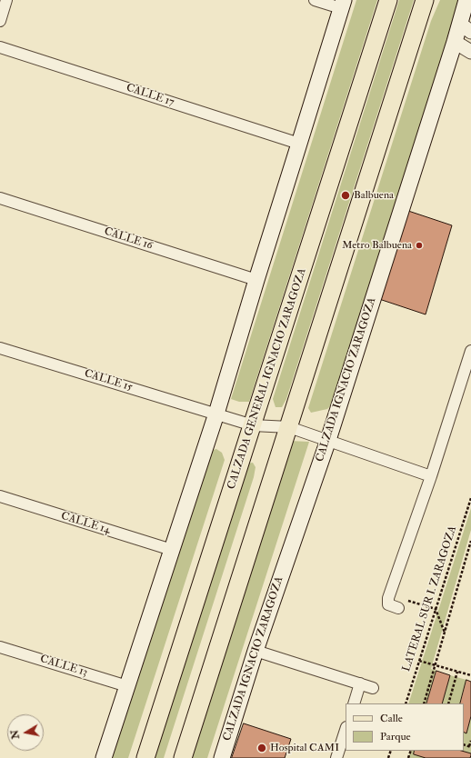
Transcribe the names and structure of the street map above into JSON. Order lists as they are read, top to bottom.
{
  "streets": {
    "main road": ["CALZADA GENERAL IGNACIO ZARAGOZA", "CALZADA IGNACIO ZARAGOZA"],
    "street": [
      "CALLE 17",
      "CALLE 16",
      "CALLE 15",
      "CALLE 14",
      "CALLE 13"
    ],
    "path": ["LATERAL SUR I. ZARAGOZA"]
  },
  "crossings": [
    ["CALZADA GENERAL IGNACIO ZARAGOZA", "CALLE 15"],
    ["CALZADA IGNACIO ZARAGOZA", "CALLE 15"]
  ],
  "places": ["Balbuena", "Metro Balbuena", "Hospital CAMI"],
  "legend": ["Calle", "Parque"],
  "north": "left"
}
